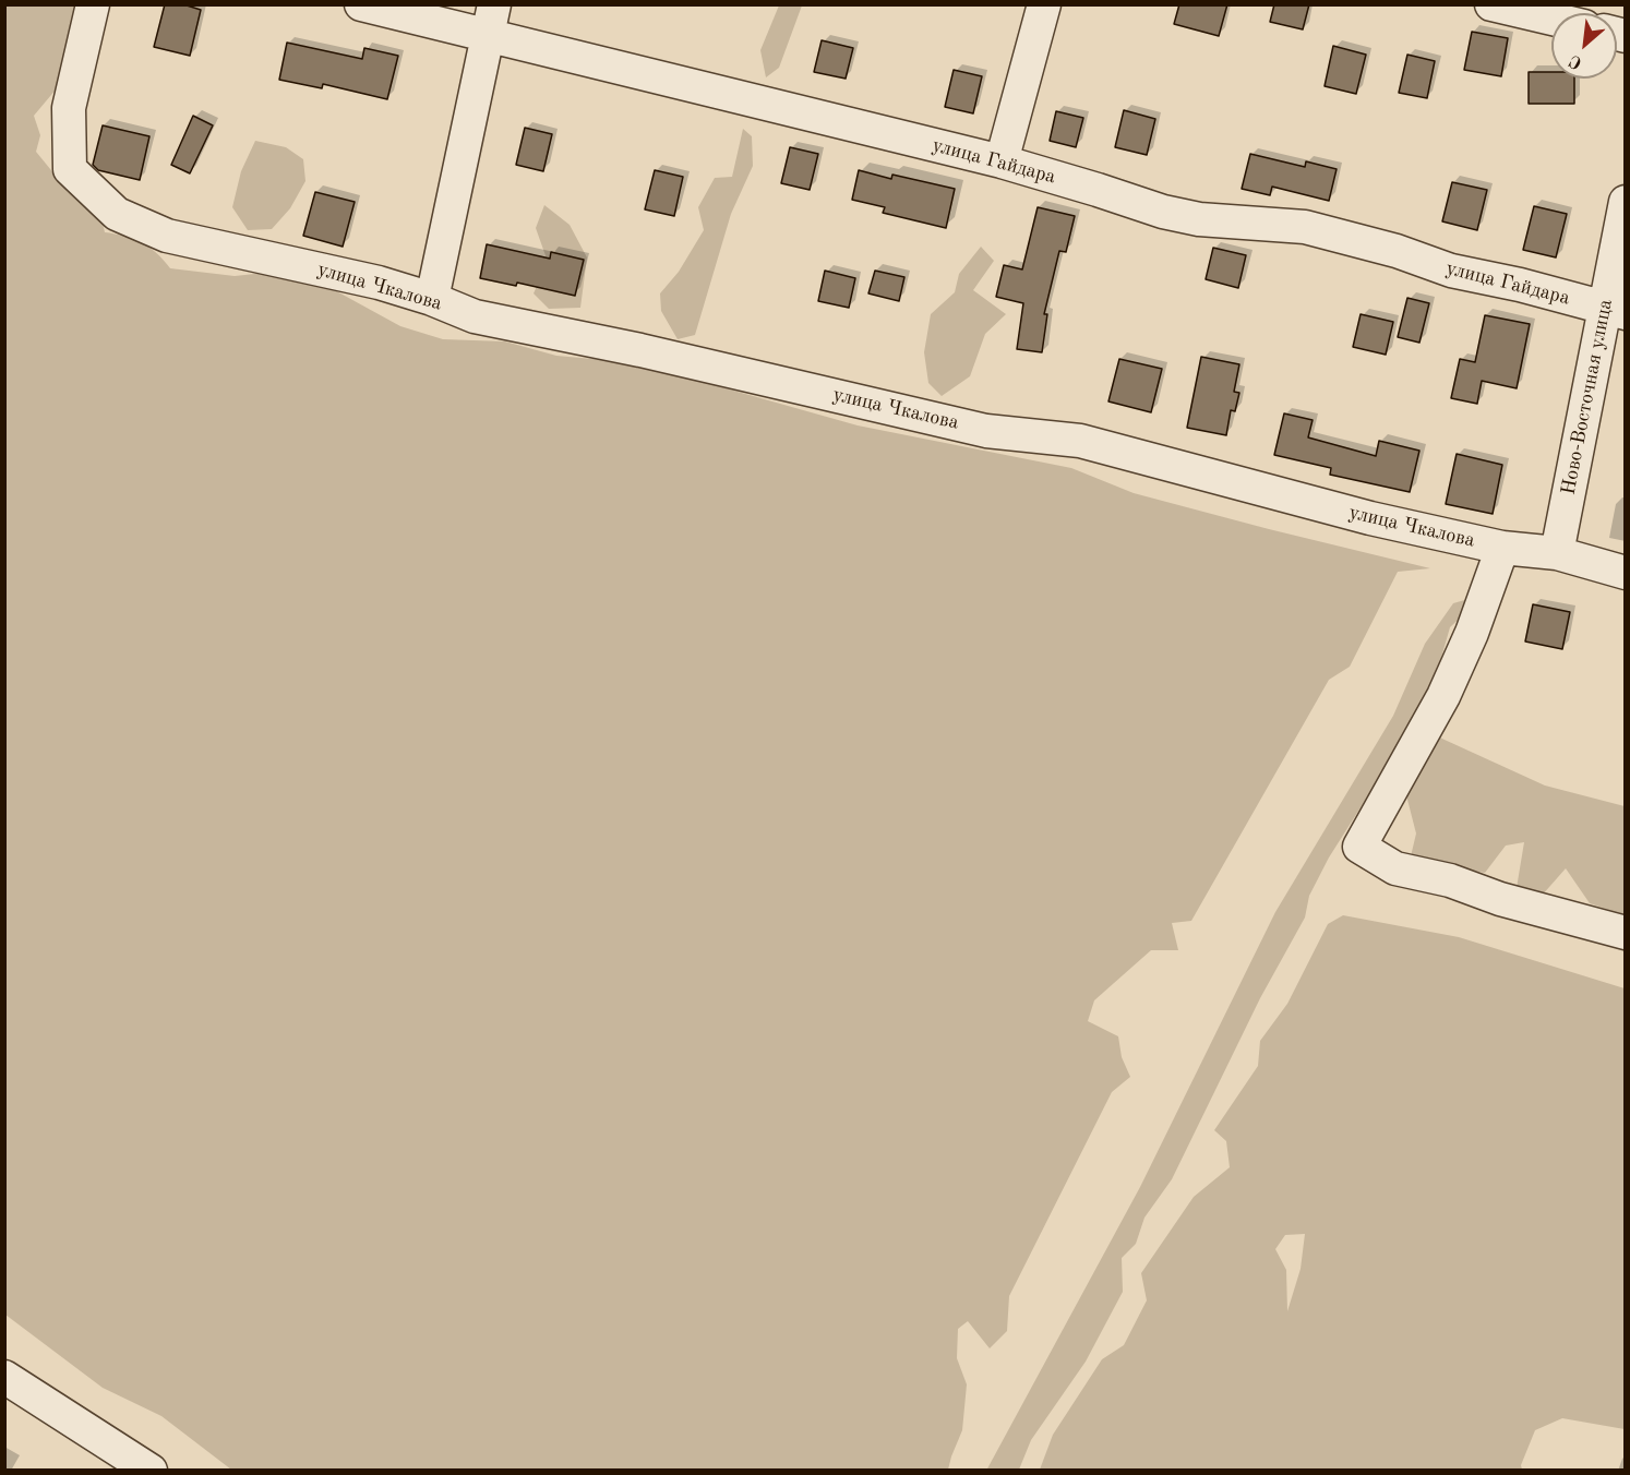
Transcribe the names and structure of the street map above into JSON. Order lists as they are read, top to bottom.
{
  "streets": {
    "street": ["улица Гайдара", "улица Чкалова", "Ново-Восточная улица"]
  },
  "crossings": [
    ["улица Гайдара", "Ново-Восточная улица"],
    ["улица Чкалова", "Ново-Восточная улица"]
  ],
  "north": "bottom left"
}
